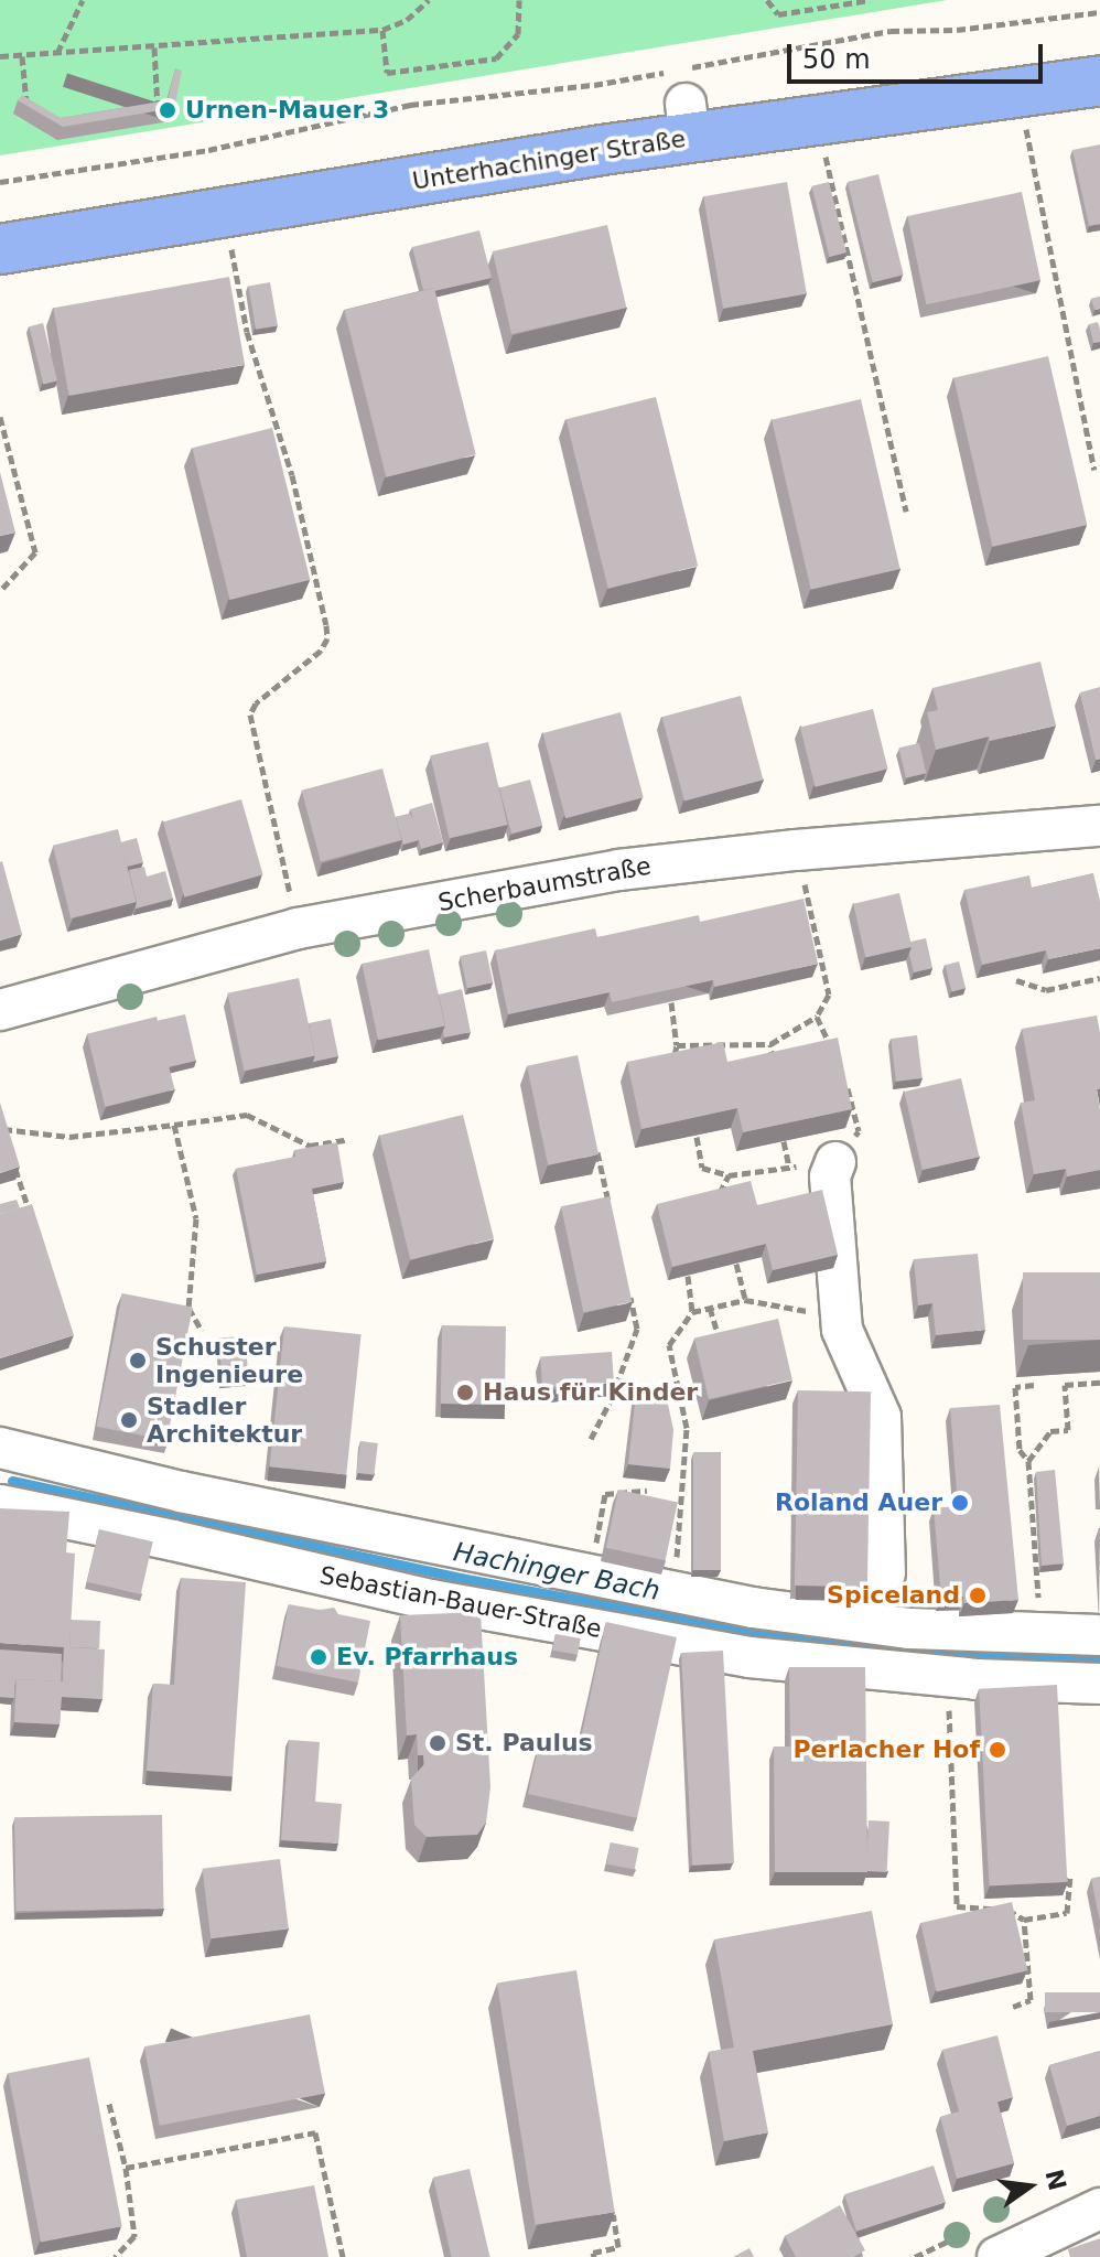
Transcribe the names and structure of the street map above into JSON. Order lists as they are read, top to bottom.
{
  "streets": {
    "main road": ["Unterhachinger Straße"],
    "street": ["Scherbaumstraße", "Sebastian-Bauer-Straße"]
  },
  "water": ["Hachinger Bach"],
  "places": [
    "Urnen-Mauer 3",
    "Schuster Ingenieure",
    "Haus für Kinder",
    "Stadler Architektur",
    "Roland Auer",
    "Spiceland",
    "Ev. Pfarrhaus",
    "St. Paulus",
    "Perlacher Hof"
  ],
  "scale_bar": "50 m",
  "north": "right"
}
